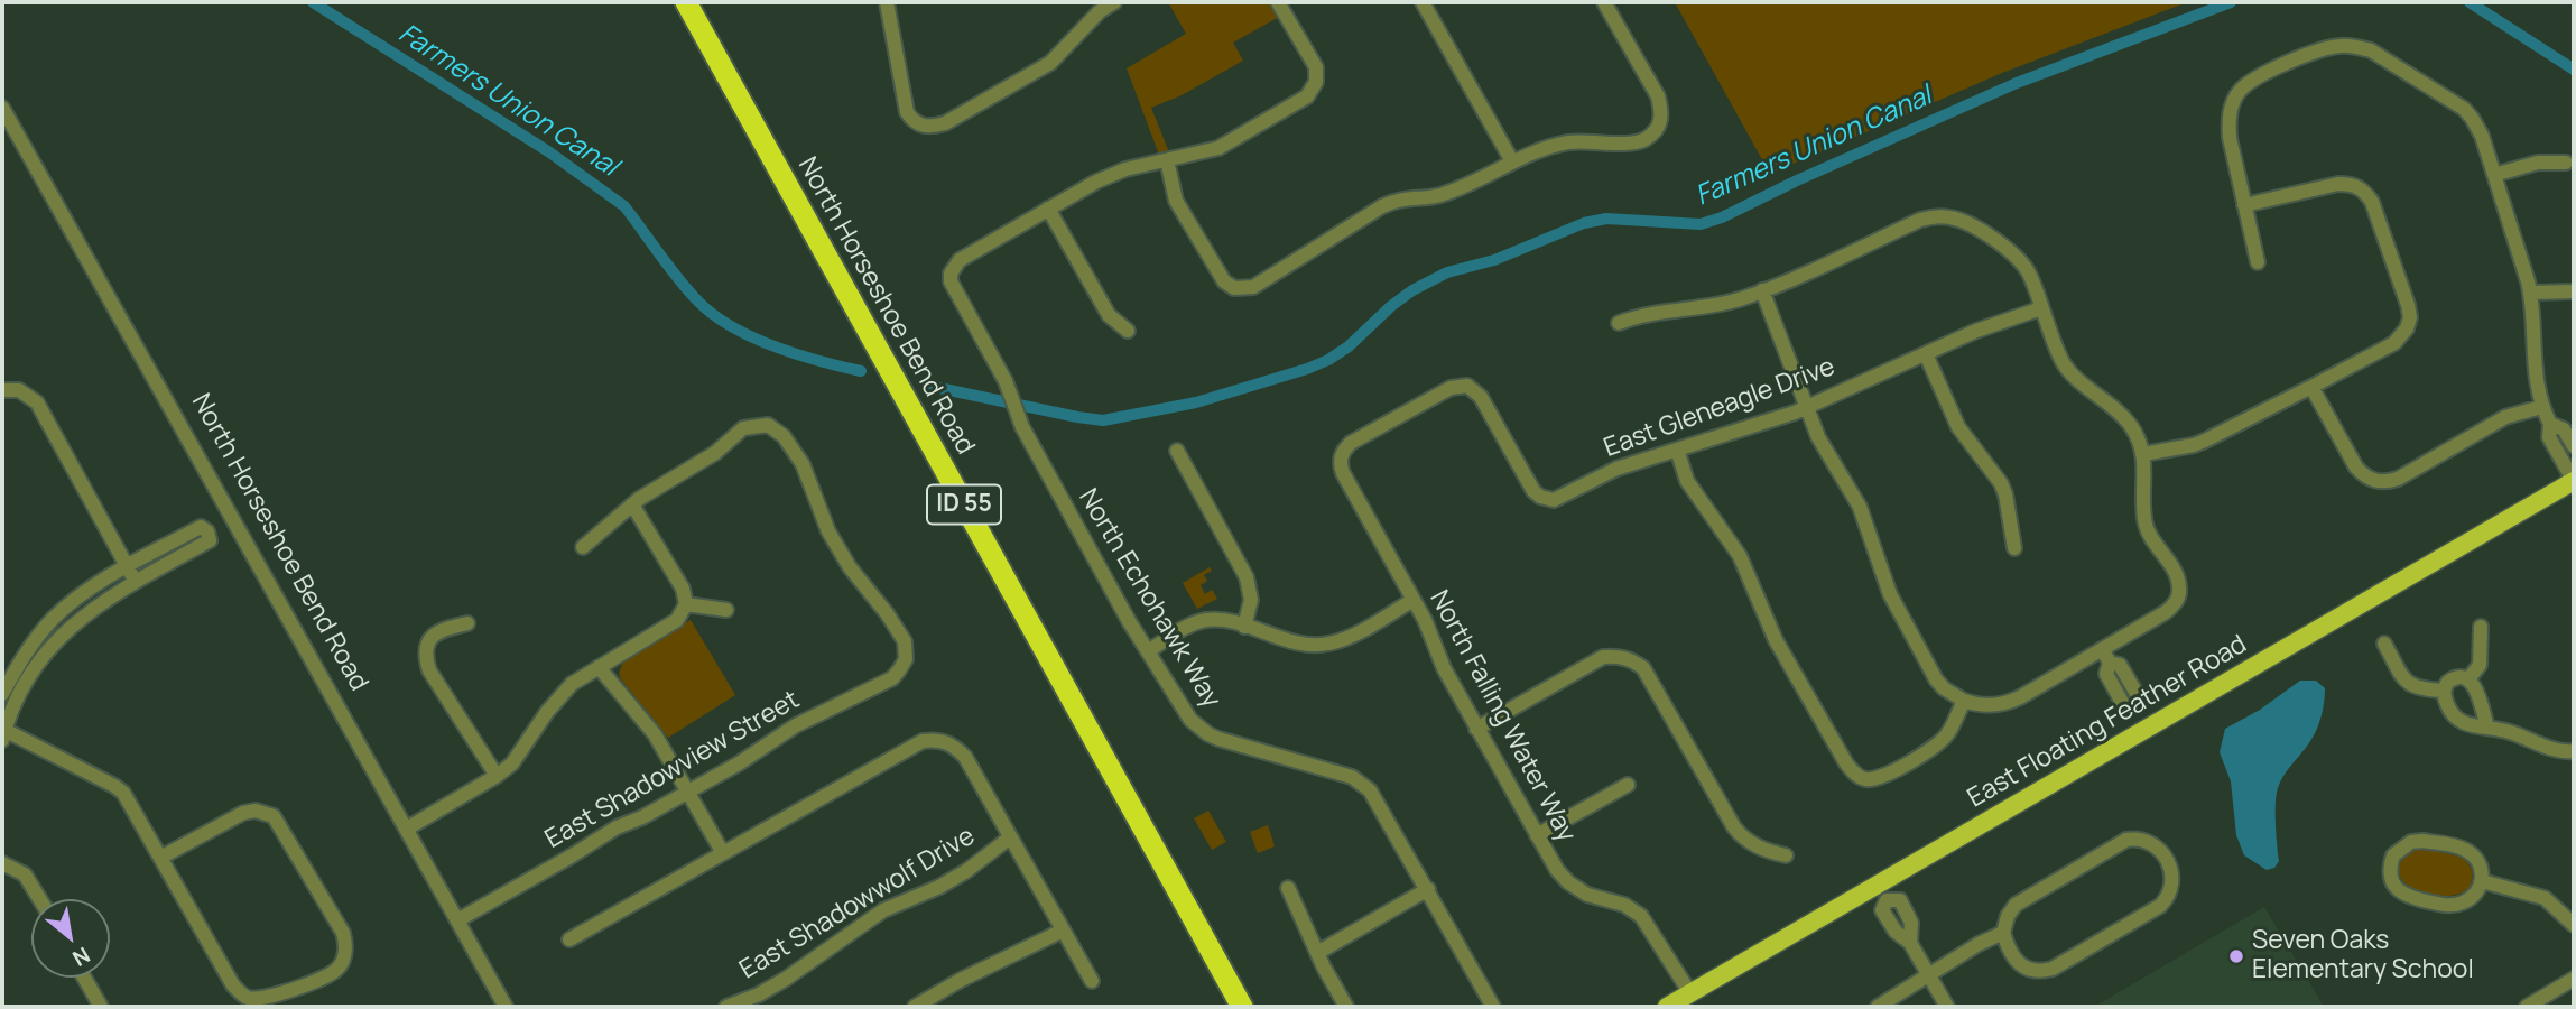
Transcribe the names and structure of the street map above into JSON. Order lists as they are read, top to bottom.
{
  "streets": {
    "highway": ["North Horseshoe Bend Road", "ID 55"],
    "main road": ["East Floating Feather Road"],
    "street": [
      "East Gleneagle Drive",
      "North Echohawk Way",
      "North Falling Water Way",
      "East Shadowview Street",
      "East Shadowwolf Drive"
    ]
  },
  "crossings": [
    ["North Horseshoe Bend Road", "East Shadowview Street"],
    ["East Gleneagle Drive", "North Falling Water Way"],
    ["North Falling Water Way", "East Floating Feather Road"]
  ],
  "water": ["Farmers Union Canal"],
  "places": ["Seven Oaks Elementary School"],
  "north": "bottom right"
}
